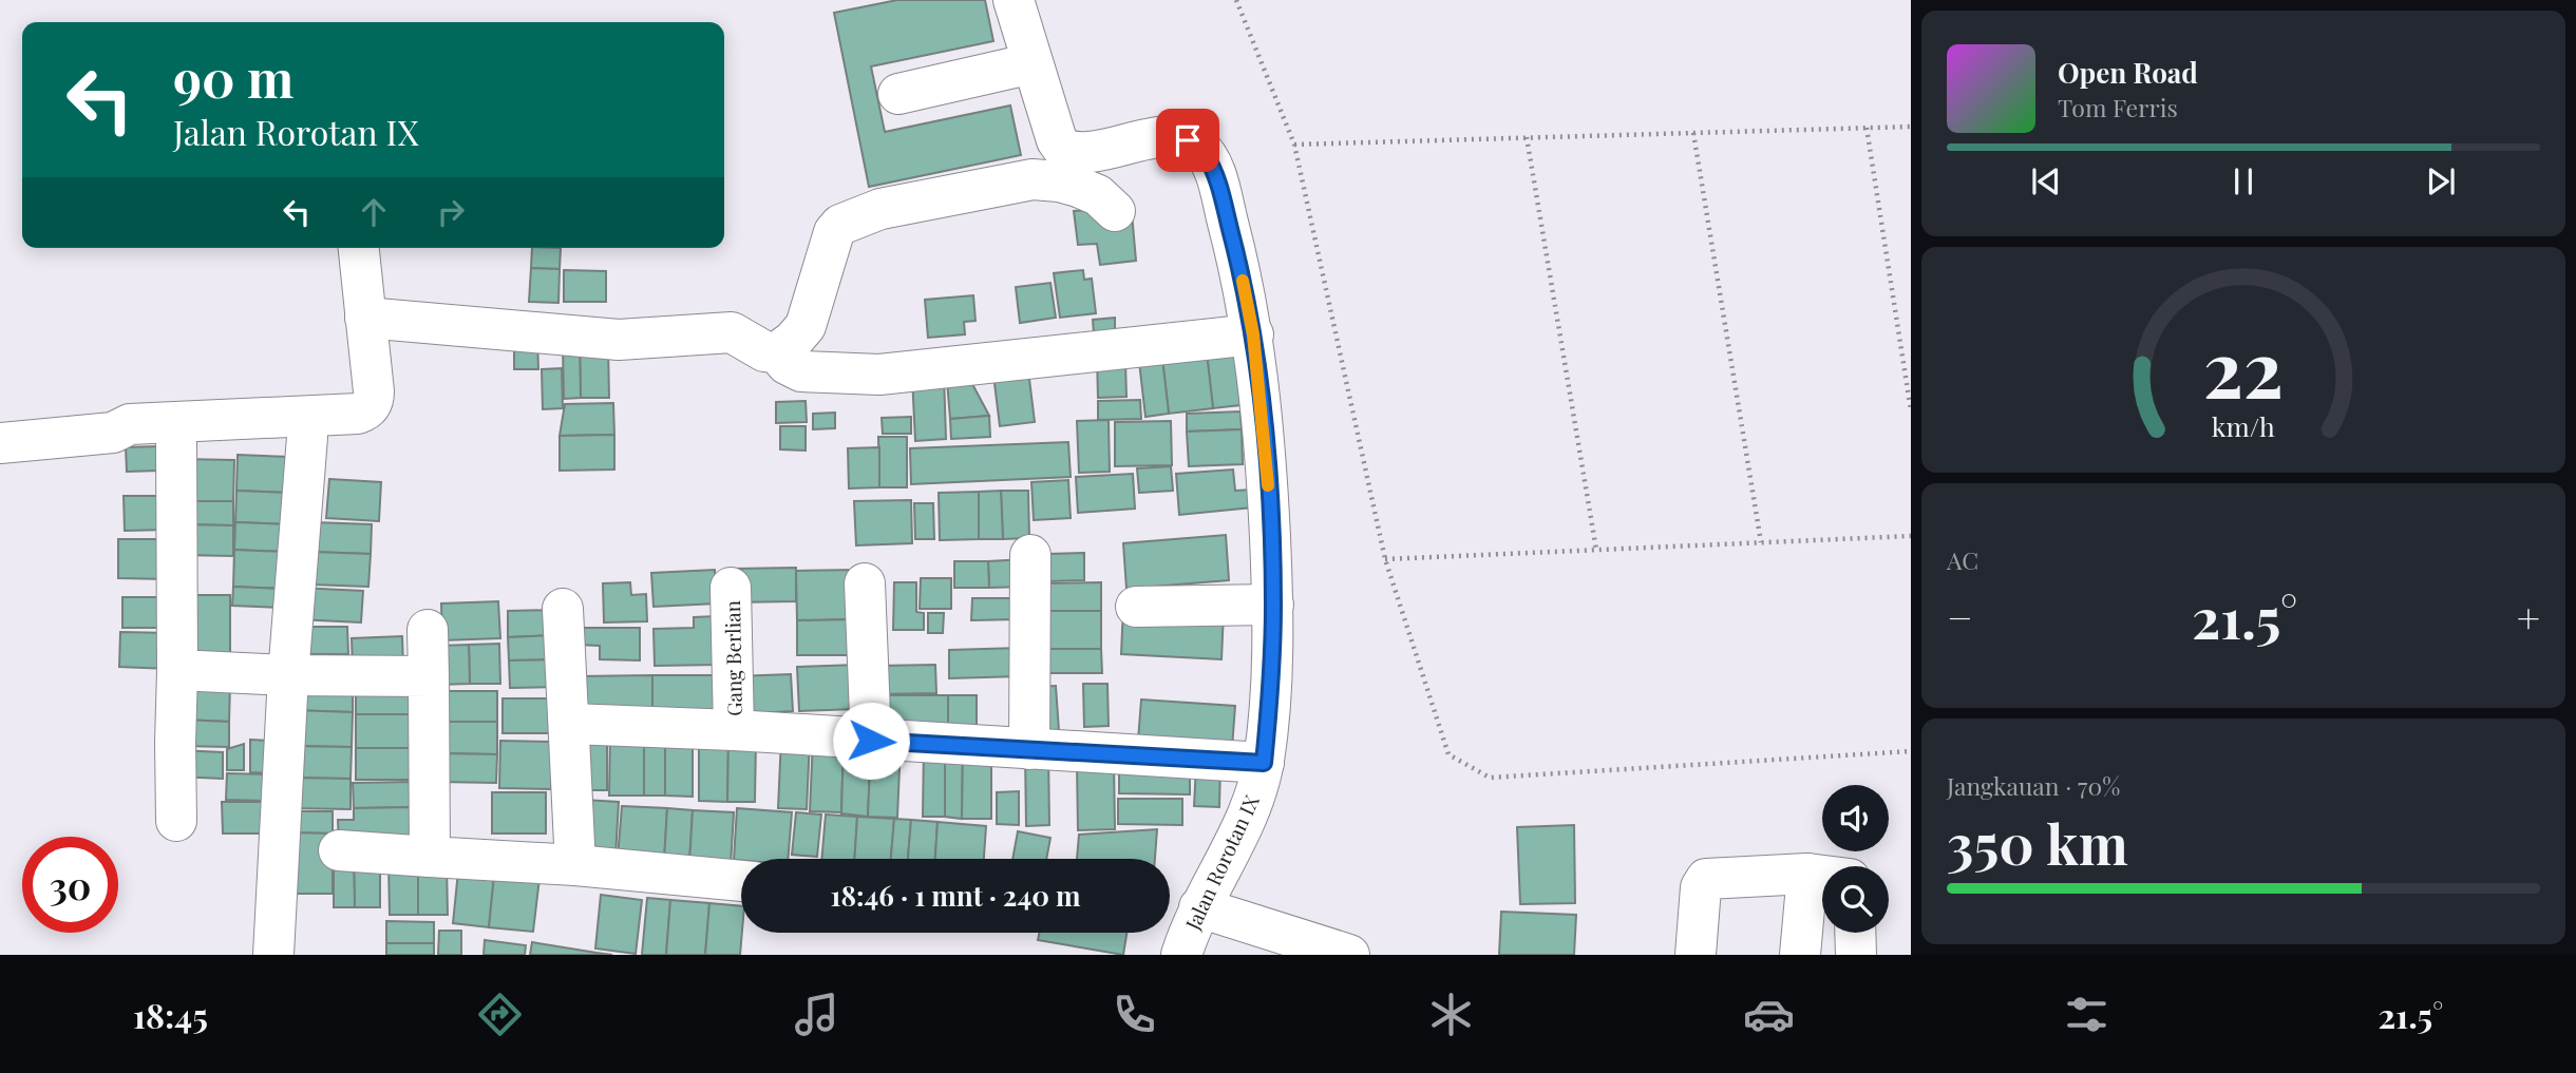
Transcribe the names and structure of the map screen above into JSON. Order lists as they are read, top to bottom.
{
  "streets": {
    "street": ["Gang Berlian", "Jalan Rorotan IX"]
  },
  "page": {
    "turn": ["90 m", "Jalan Rorotan IX"],
    "song": ["Open Road", "Tom Ferris"],
    "tile": [
      "AC",
      ["Jangkauan · 70%", "350 km"]
    ],
    "heat": ["−", "21.5°", "+"],
    "limit": "30",
    "trip": "18:46 · 1 mnt · 240 m",
    "tabs": ["18:45", "21.5°"],
    "gauge": ["22", "km/h"]
  }
}
